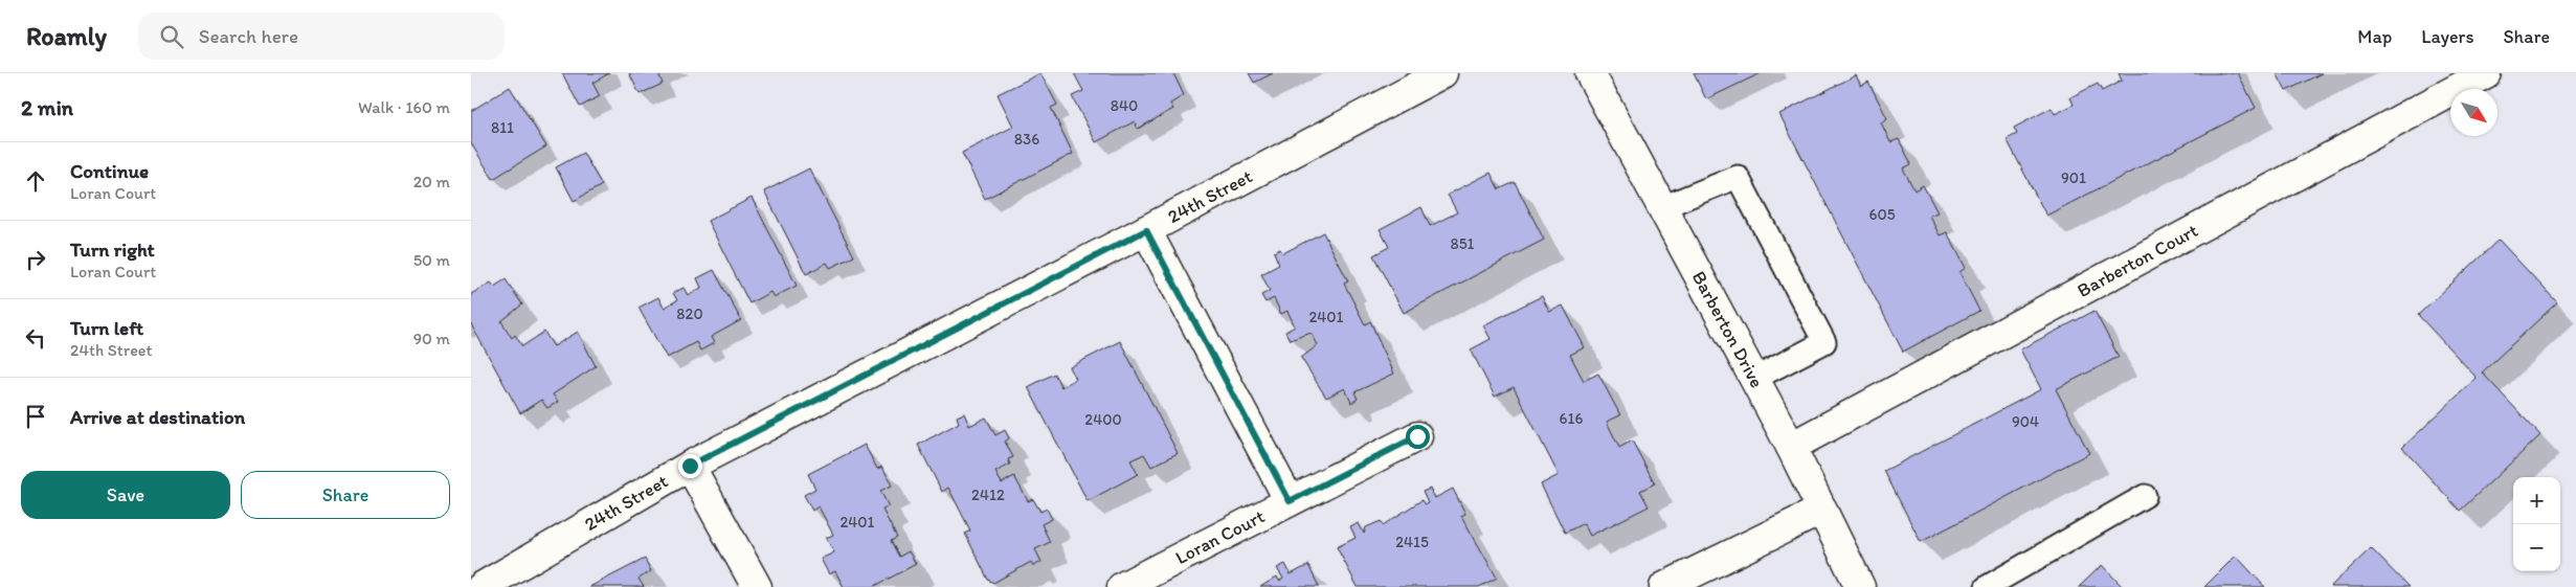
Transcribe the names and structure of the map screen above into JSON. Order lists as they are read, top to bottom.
{
  "streets": {
    "street": [
      "24th Street",
      "Barberton Court",
      "Barberton Drive",
      "Loran Court"
    ]
  },
  "crossings": [
    ["Barberton Court", "Barberton Drive"]
  ],
  "house_numbers": [
    "840",
    "811",
    "836",
    "901",
    "605",
    "851",
    "820",
    "2401",
    "616",
    "2400",
    "904",
    "2412",
    "2401",
    "2415"
  ],
  "north": "bottom right",
  "page": {
    "header": "Roamly",
    "search": "Search here",
    "nav": ["Map", "Layers", "Share"],
    "heading": ["2 min", "Walk · 160 m"],
    "list": [
      ["Continue", "Loran Court", "20 m"],
      ["Turn right", "Loran Court", "50 m"],
      ["Turn left", "24th Street", "90 m"],
      "Arrive at destination"
    ],
    "buttons": ["Save", "Share"],
    "map_buttons": ["+", "−"]
  }
}
